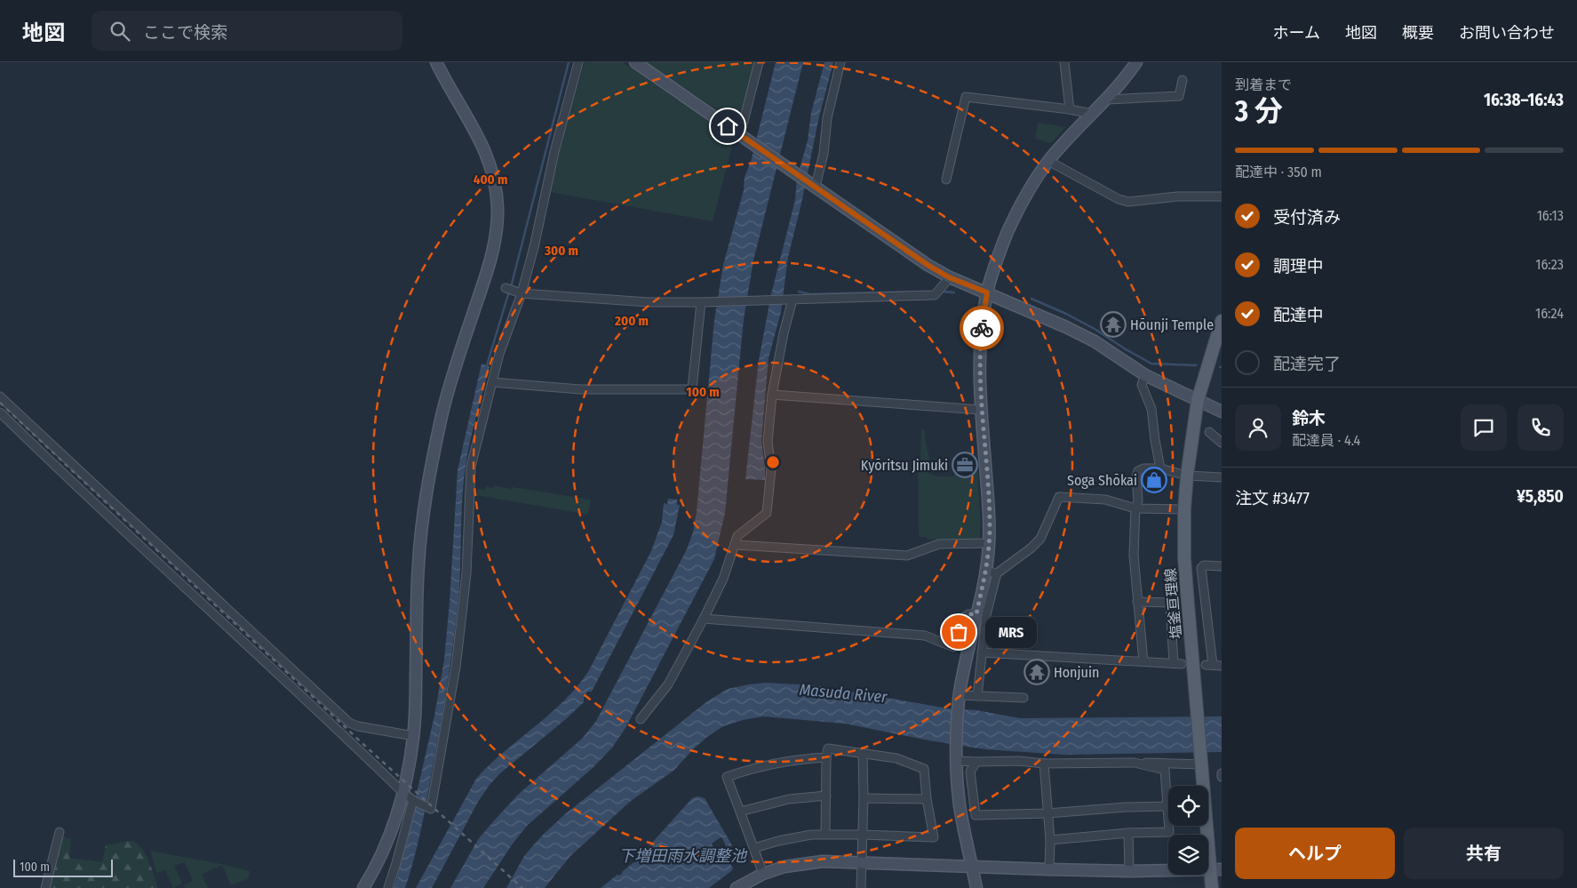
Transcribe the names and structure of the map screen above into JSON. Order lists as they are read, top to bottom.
{
  "streets": {
    "main road": ["塩釜亘理線"]
  },
  "water": ["Masuda River", "下増田雨水調整池"],
  "places": {
    "temple": ["Hōunji Temple", "Honjuin"],
    "office": ["Kyōritsu Jimuki"],
    "shop": ["Soga Shōkai"],
    "other": ["MRS"]
  },
  "scale_bar": "100 m",
  "page": {
    "header": "地図",
    "search": "ここで検索",
    "nav": [
      "ホーム",
      "地図",
      "概要",
      "お問い合わせ"
    ],
    "heading": ["3 分", "到着まで", "16:38–16:43"],
    "panel": [
      "鈴木",
      "配達員 · 4.4",
      "注文 #3477",
      "¥5,850"
    ],
    "bar": "配達中 · 350 m",
    "list": [
      ["受付済み", "16:13"],
      ["調理中", "16:23"],
      ["配達中", "16:24"],
      "配達完了"
    ],
    "bubble": "MRS",
    "buttons": ["ヘルプ", "共有"],
    "scale": "100 m"
  },
  "rings": [
    "400 m",
    "300 m",
    "200 m",
    "100 m"
  ]
}
